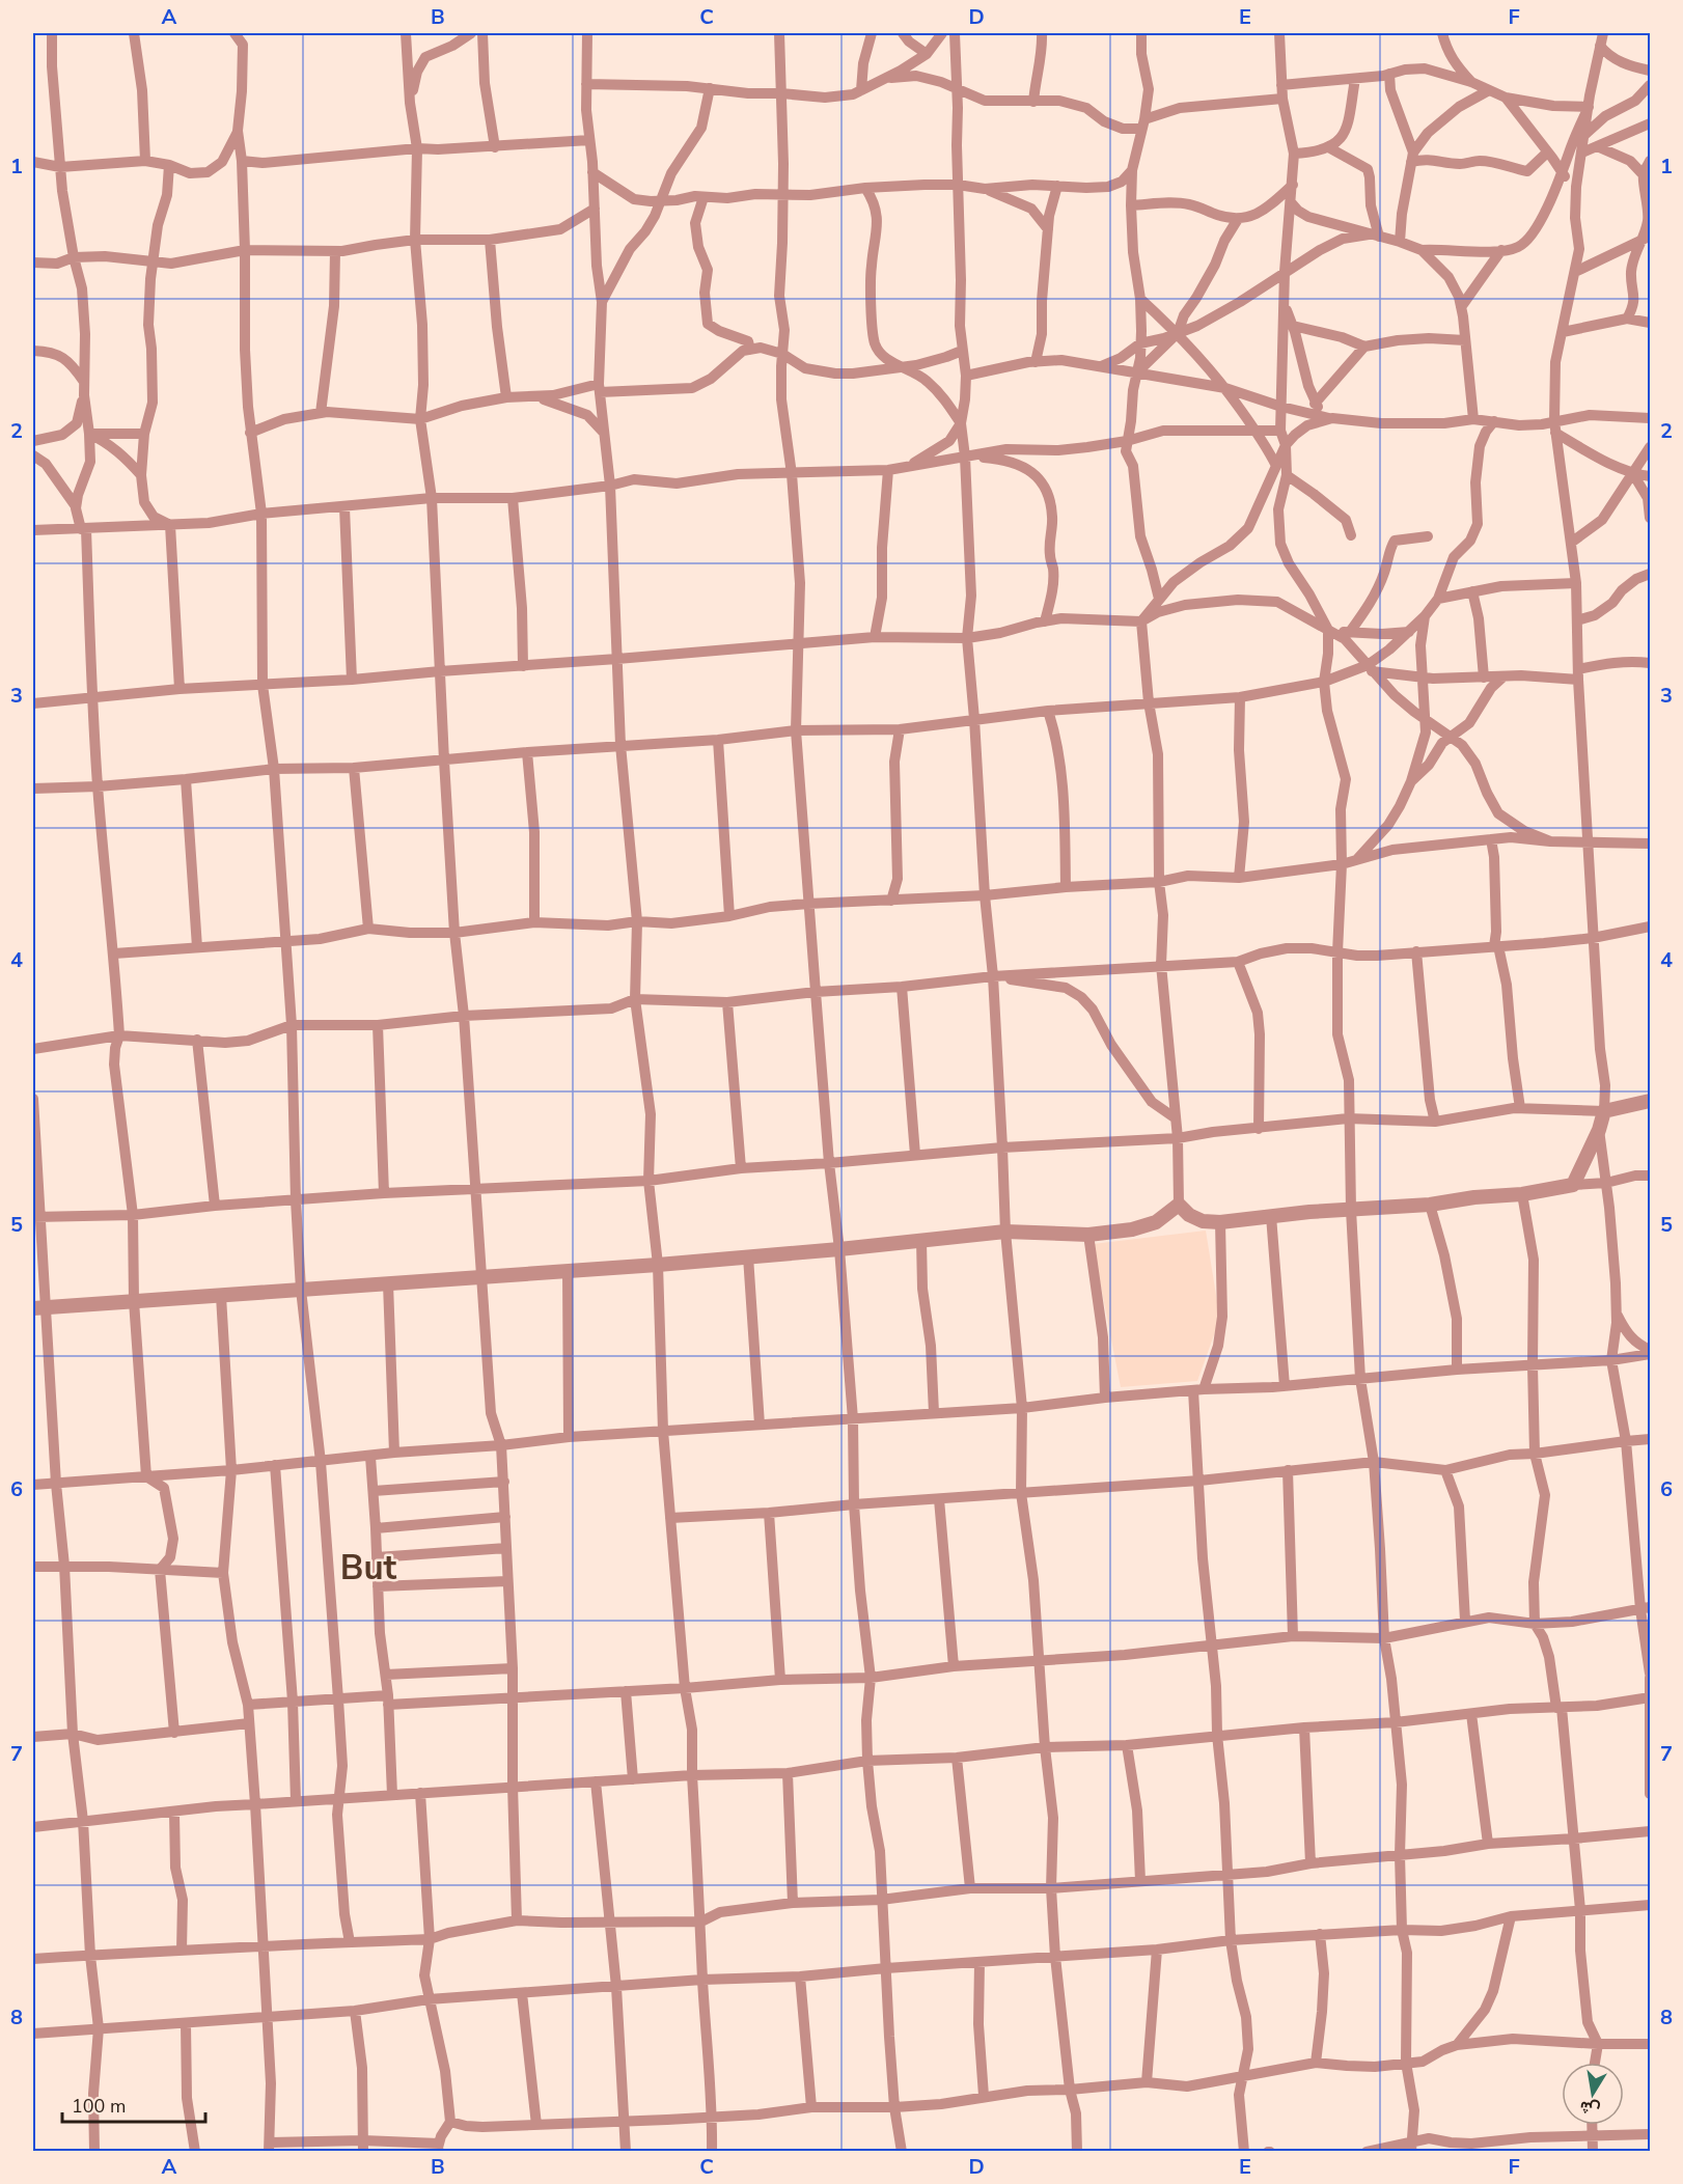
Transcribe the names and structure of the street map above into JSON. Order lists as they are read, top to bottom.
{
  "districts": ["But"],
  "scale_bar": "100 m",
  "north": "bottom",
  "grid": {
    "columns": [
      "A",
      "B",
      "C",
      "D",
      "E",
      "F"
    ],
    "rows": [
      "1",
      "2",
      "3",
      "4",
      "5",
      "6",
      "7",
      "8"
    ]
  }
}
